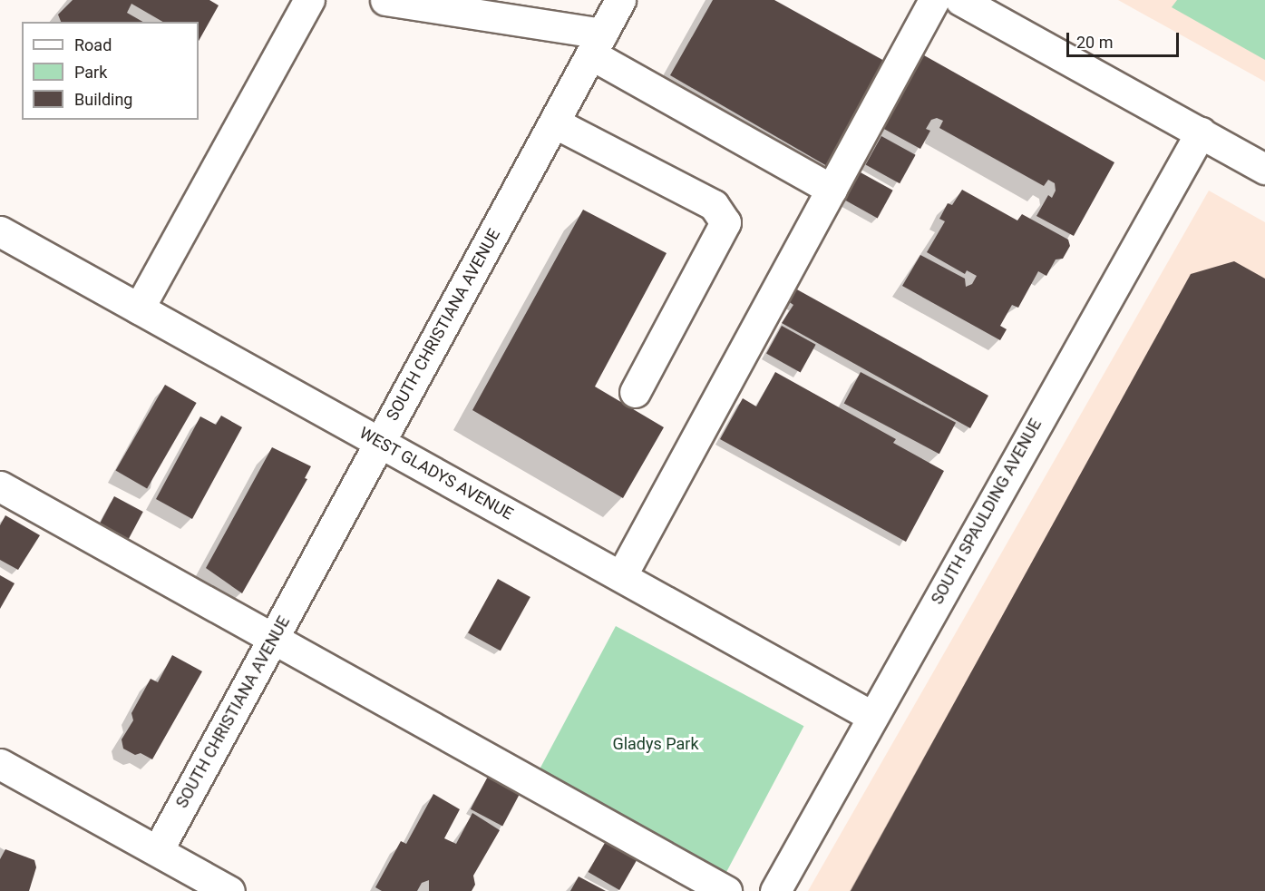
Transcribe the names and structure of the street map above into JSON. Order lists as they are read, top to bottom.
{
  "streets": {
    "street": ["SOUTH CHRISTIANA AVENUE", "WEST GLADYS AVENUE", "SOUTH SPAULDING AVENUE"]
  },
  "crossings": [
    ["SOUTH CHRISTIANA AVENUE", "WEST GLADYS AVENUE"],
    ["WEST GLADYS AVENUE", "SOUTH SPAULDING AVENUE"]
  ],
  "parks": ["Gladys Park"],
  "legend": ["Road", "Park", "Building"],
  "scale_bar": "20 m"
}
